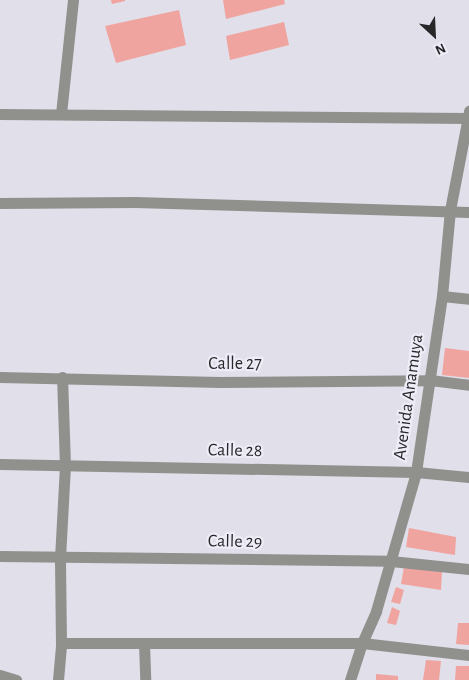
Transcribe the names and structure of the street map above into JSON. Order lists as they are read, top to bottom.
{
  "streets": {
    "street": [
      "Calle 27",
      "Avenida Anamuya",
      "Calle 28",
      "Calle 29"
    ]
  },
  "crossings": [
    ["Calle 27", "Avenida Anamuya"],
    ["Avenida Anamuya", "Calle 28"],
    ["Avenida Anamuya", "Calle 29"]
  ],
  "north": "bottom right"
}
